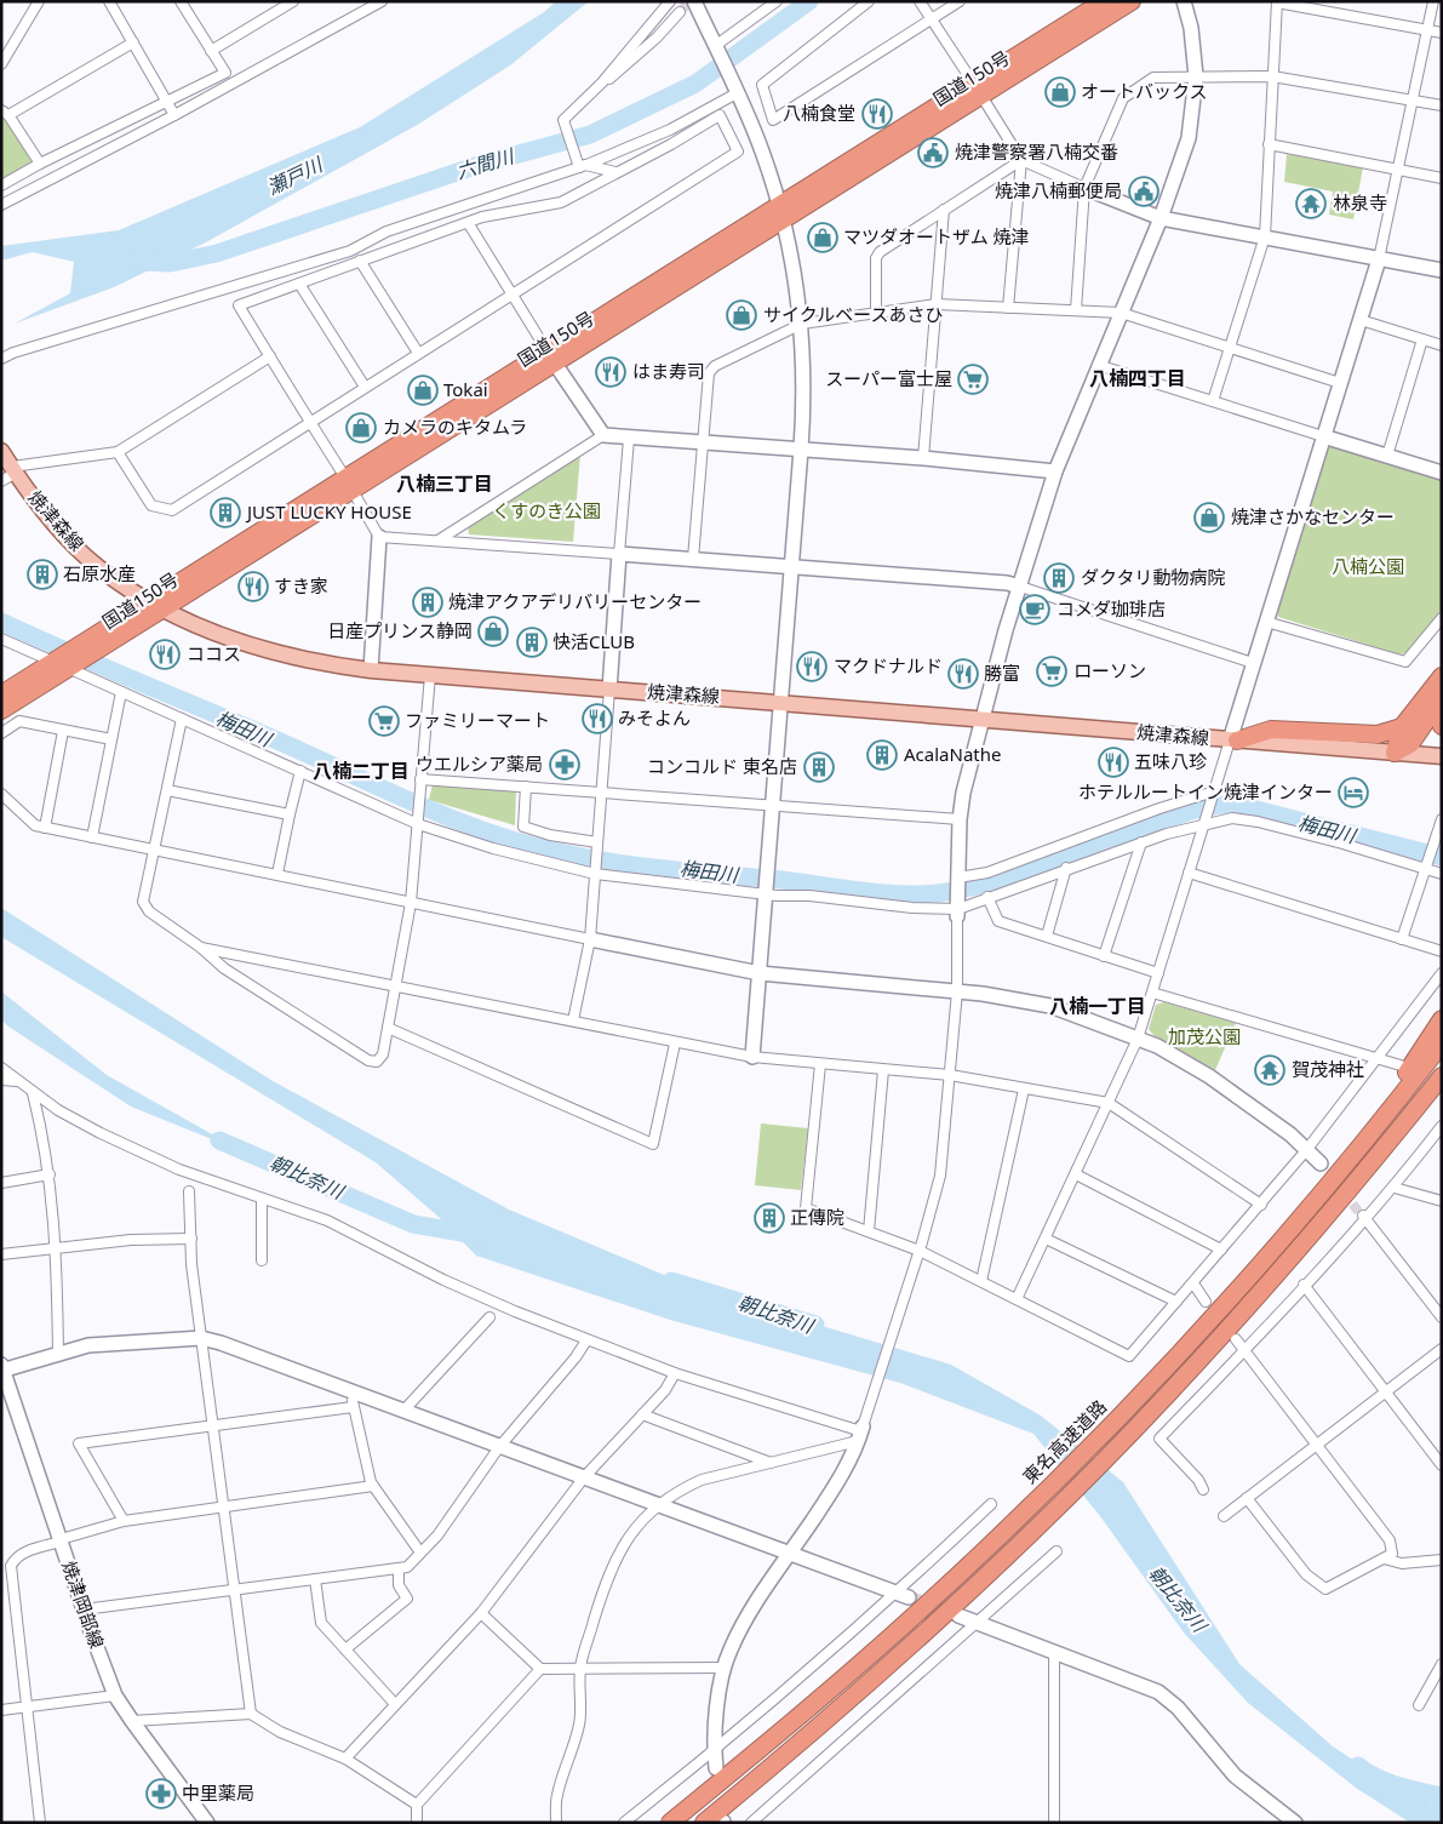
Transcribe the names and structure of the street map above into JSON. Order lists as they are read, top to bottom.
{
  "streets": {
    "highway": ["国道150号", "東名高速道路"],
    "main road": ["焼津森線"],
    "street": ["焼津岡部線"]
  },
  "crossings": [
    ["国道150号", "焼津森線"]
  ],
  "districts": [
    "八楠四丁目",
    "八楠三丁目",
    "八楠二丁目",
    "八楠一丁目"
  ],
  "water": [
    "六間川",
    "瀬戸川",
    "梅田川",
    "朝比奈川"
  ],
  "parks": ["くすのき公園", "八楠公園", "加茂公園"],
  "places": {
    "shop": [
      "オートバックス",
      "マツダオートザム 焼津",
      "サイクルベースあさひ",
      "Tokai",
      "カメラのキタムラ",
      "焼津さかなセンター",
      "日産プリンス静岡"
    ],
    "restaurant": [
      "八楠食堂",
      "はま寿司",
      "すき家",
      "ココス",
      "マクドナルド",
      "勝富",
      "みそよん",
      "五味八珍"
    ],
    "public building": ["焼津警察署八楠交番", "焼津八楠郵便局"],
    "temple": ["林泉寺", "賀茂神社"],
    "supermarket": ["スーパー富士屋", "ローソン", "ファミリーマート"],
    "building": [
      "JUST LUCKY HOUSE",
      "石原水産",
      "ダクタリ動物病院",
      "焼津アクアデリバリーセンター",
      "快活CLUB",
      "AcalaNathe",
      "コンコルド 東名店",
      "正傳院"
    ],
    "cafe": ["コメダ珈琲店"],
    "pharmacy": ["ウエルシア薬局", "中里薬局"],
    "hotel": ["ホテルルートイン焼津インター"]
  }
}
